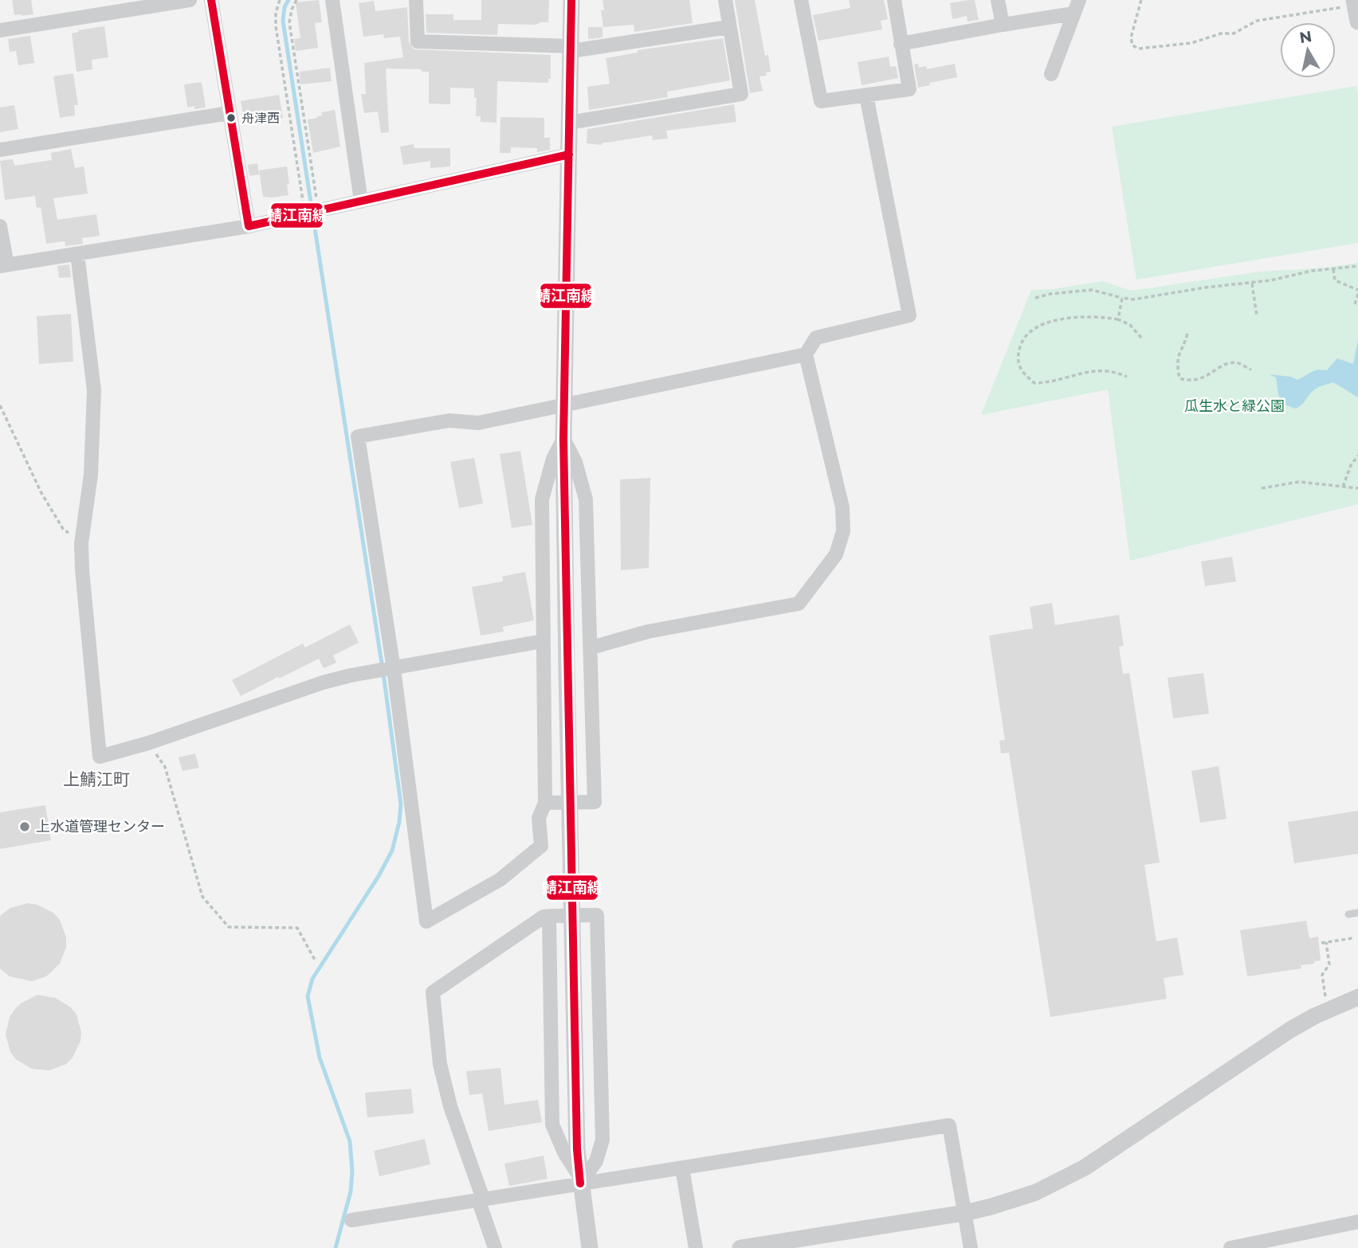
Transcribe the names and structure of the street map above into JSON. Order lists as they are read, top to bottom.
{
  "districts": ["上鯖江町"],
  "parks": ["瓜生水と緑公園"],
  "places": ["舟津西", "上水道管理センター"],
  "lines": ["transit line 鯖江南線"],
  "north": "top"
}
